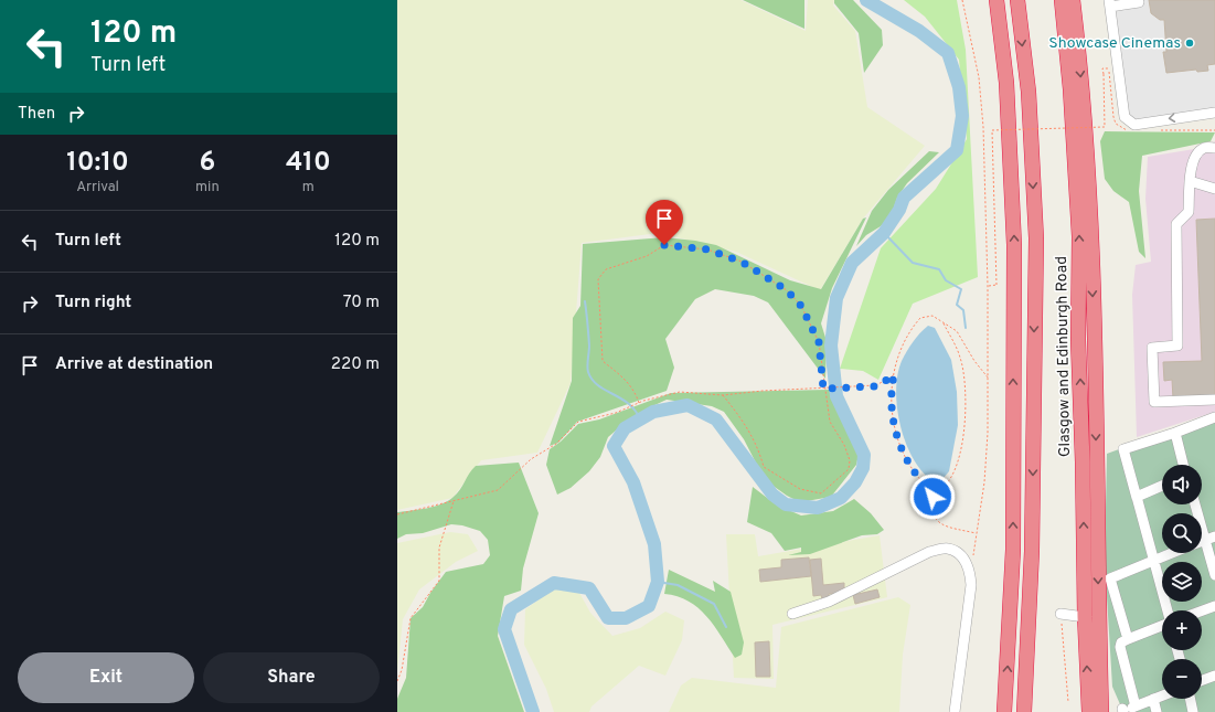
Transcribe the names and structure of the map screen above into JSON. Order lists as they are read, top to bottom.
{
  "streets": {
    "highway": ["Glasgow and Edinburgh Road"]
  },
  "places": ["Showcase Cinemas"],
  "page": {
    "turn": ["120 m", "Turn left"],
    "then": "Then",
    "eta": [
      "10:10",
      "Arrival",
      "6",
      "min",
      "410",
      "m"
    ],
    "list": [
      {
        "name": "Turn left",
        "value": "120 m"
      },
      {
        "name": "Turn right",
        "value": "70 m"
      },
      {
        "name": "Arrive at destination",
        "value": "220 m"
      }
    ],
    "map_buttons": ["+", "−"],
    "buttons": ["Exit", "Share"]
  }
}
